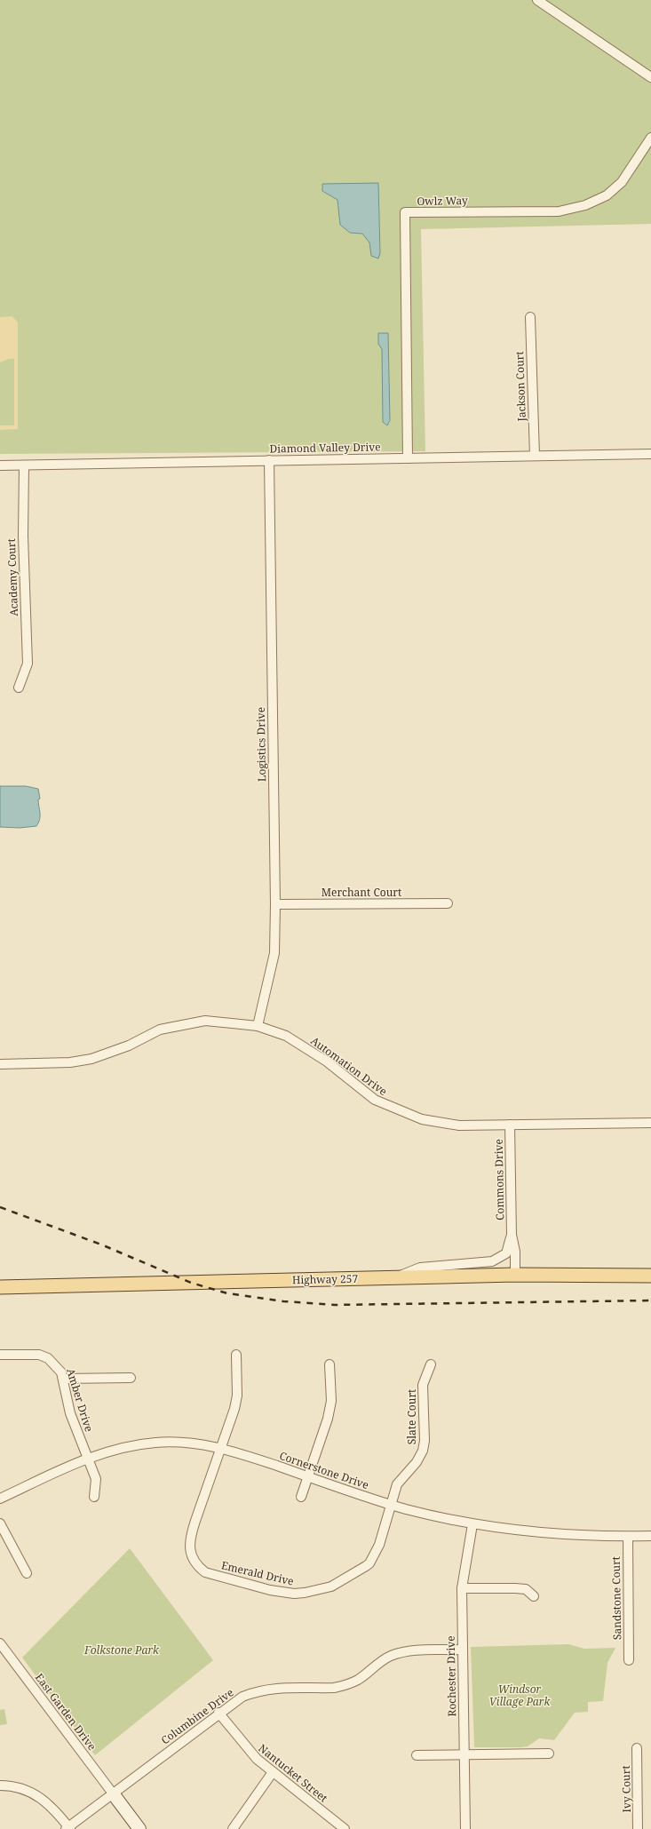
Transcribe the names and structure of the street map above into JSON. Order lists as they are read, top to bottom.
{
  "streets": {
    "main road": ["Highway 257"],
    "street": [
      "Owlz Way",
      "Jackson Court",
      "Diamond Valley Drive",
      "Academy Court",
      "Logistics Drive",
      "Merchant Court",
      "Automation Drive",
      "Commons Drive",
      "Amber Drive",
      "Slate Court",
      "Cornerstone Drive",
      "Emerald Drive",
      "Sandstone Court",
      "Rochester Drive",
      "East Garden Drive",
      "Columbine Drive",
      "Nantucket Street",
      "Ivy Court"
    ]
  },
  "crossings": [
    ["Owlz Way", "Diamond Valley Drive"],
    ["Jackson Court", "Diamond Valley Drive"],
    ["Diamond Valley Drive", "Academy Court"],
    ["Diamond Valley Drive", "Logistics Drive"],
    ["Logistics Drive", "Merchant Court"],
    ["Logistics Drive", "Automation Drive"],
    ["Automation Drive", "Commons Drive"],
    ["Commons Drive", "Highway 257"],
    ["Amber Drive", "Cornerstone Drive"],
    ["Slate Court", "Cornerstone Drive"],
    ["Slate Court", "Emerald Drive"],
    ["Cornerstone Drive", "Emerald Drive"],
    ["Cornerstone Drive", "Sandstone Court"],
    ["Cornerstone Drive", "Rochester Drive"],
    ["Rochester Drive", "Columbine Drive"],
    ["East Garden Drive", "Columbine Drive"],
    ["Columbine Drive", "Nantucket Street"]
  ],
  "parks": ["Folkstone Park", "Windsor Village Park"]
}
